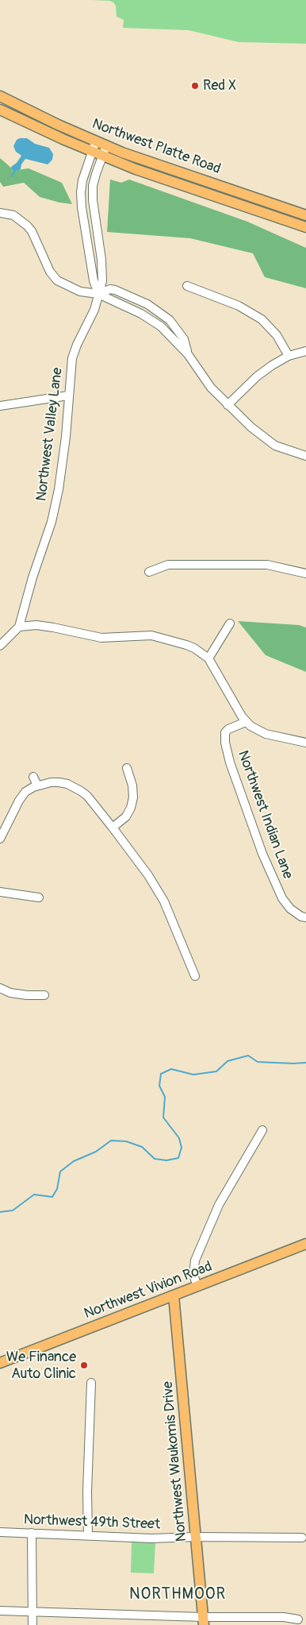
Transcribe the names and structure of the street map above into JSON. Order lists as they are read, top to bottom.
{
  "streets": {
    "main road": ["Northwest Platte Road", "Northwest Vivion Road", "Northwest Waukomis Drive"],
    "street": ["Northwest Valley Lane", "Northwest Indian Lane", "Northwest 49th Street"]
  },
  "crossings": [
    ["Northwest Platte Road", "Northwest Valley Lane"],
    ["Northwest Vivion Road", "Northwest Waukomis Drive"],
    ["Northwest Waukomis Drive", "Northwest 49th Street"]
  ],
  "districts": ["NORTHMOOR"],
  "places": ["Red X", "We Finance Auto Clinic"]
}
